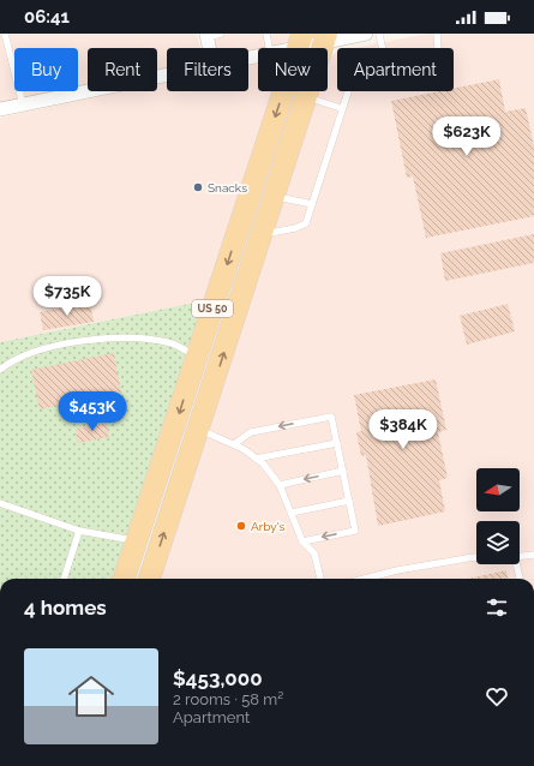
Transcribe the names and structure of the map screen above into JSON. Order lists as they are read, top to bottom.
{
  "streets": {
    "main road": ["US 50"]
  },
  "places": ["Snacks", "Arby's"],
  "north": "left",
  "page": {
    "status": "06:41",
    "chip": [
      "Buy",
      "Rent",
      "Filters",
      "New",
      "Apartment"
    ],
    "price": [
      "$623K",
      "$735K",
      "$453K",
      "$384K"
    ],
    "heading": "4 homes",
    "list": [
      {
        "name": "$453,000",
        "note": "2 rooms · 58 m² · Apartment"
      }
    ]
  }
}
